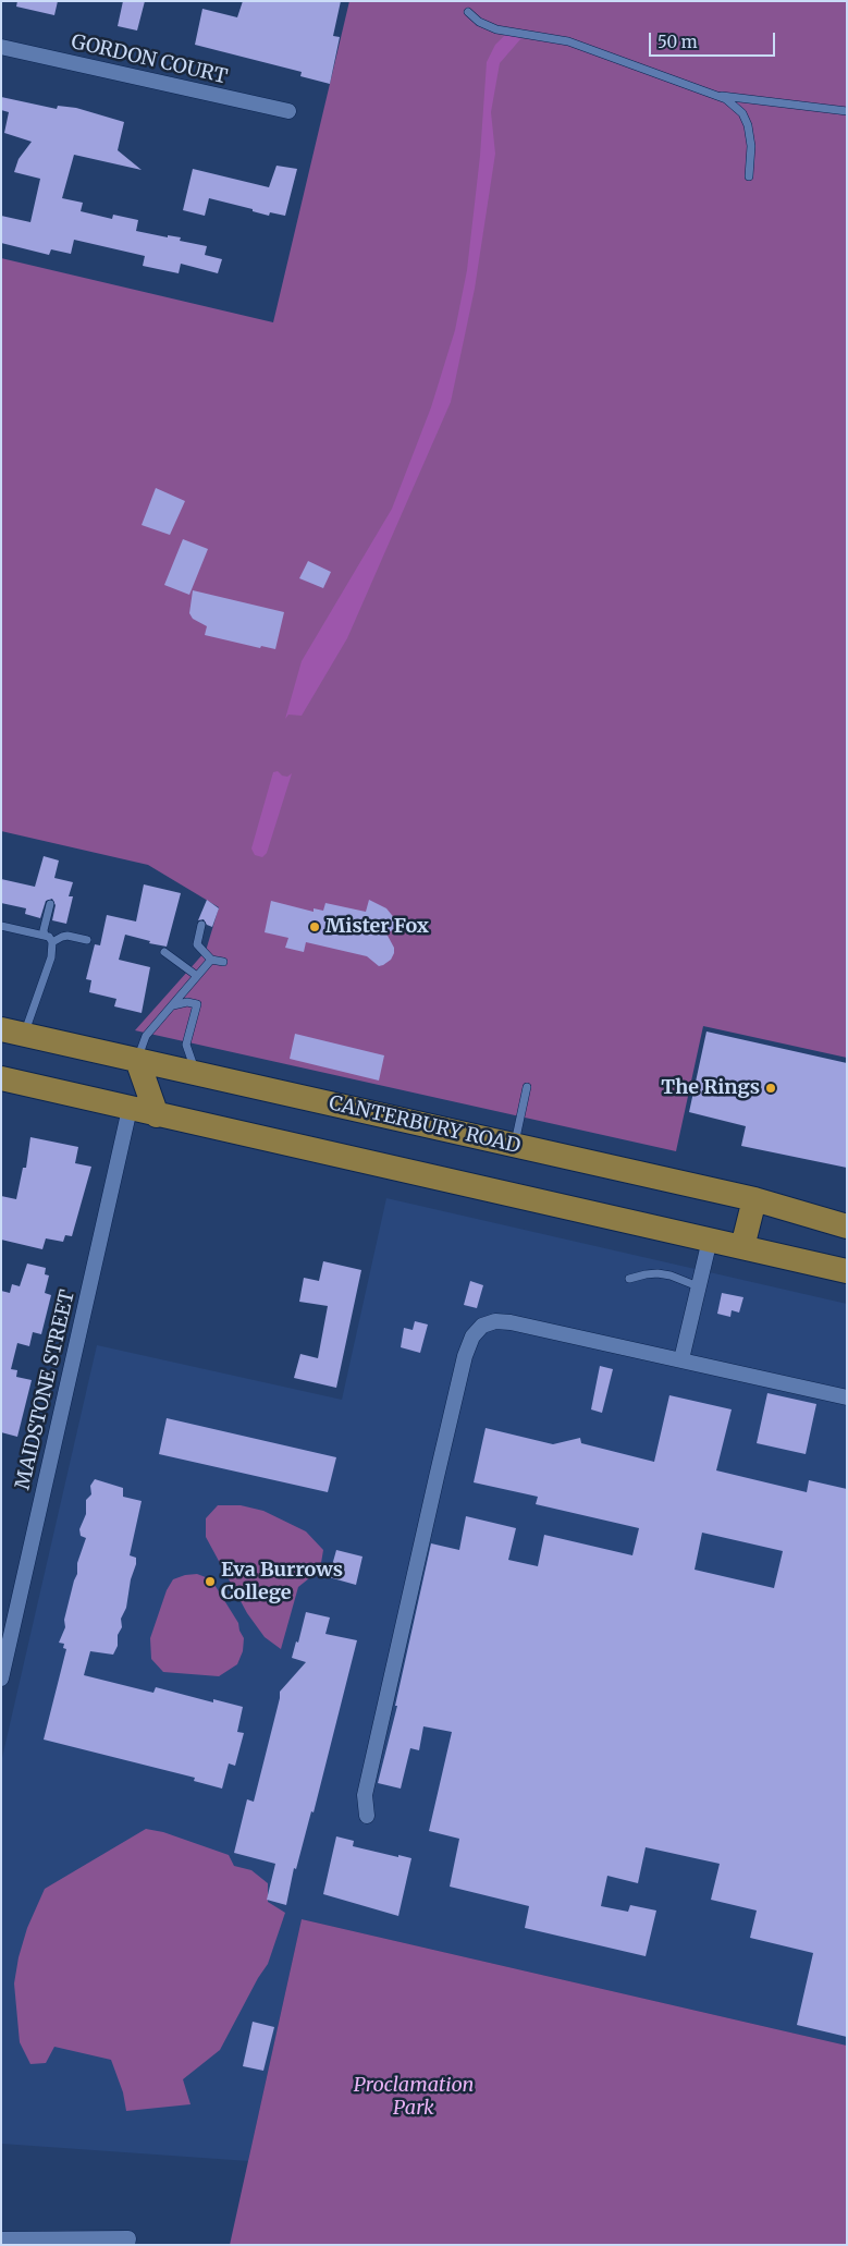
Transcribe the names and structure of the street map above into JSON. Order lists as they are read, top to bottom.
{
  "streets": {
    "main road": ["CANTERBURY ROAD"],
    "street": ["GORDON COURT", "MAIDSTONE STREET"]
  },
  "parks": ["Proclamation Park"],
  "places": ["Mister Fox", "The Rings", "Eva Burrows College"],
  "scale_bar": "50 m"
}
